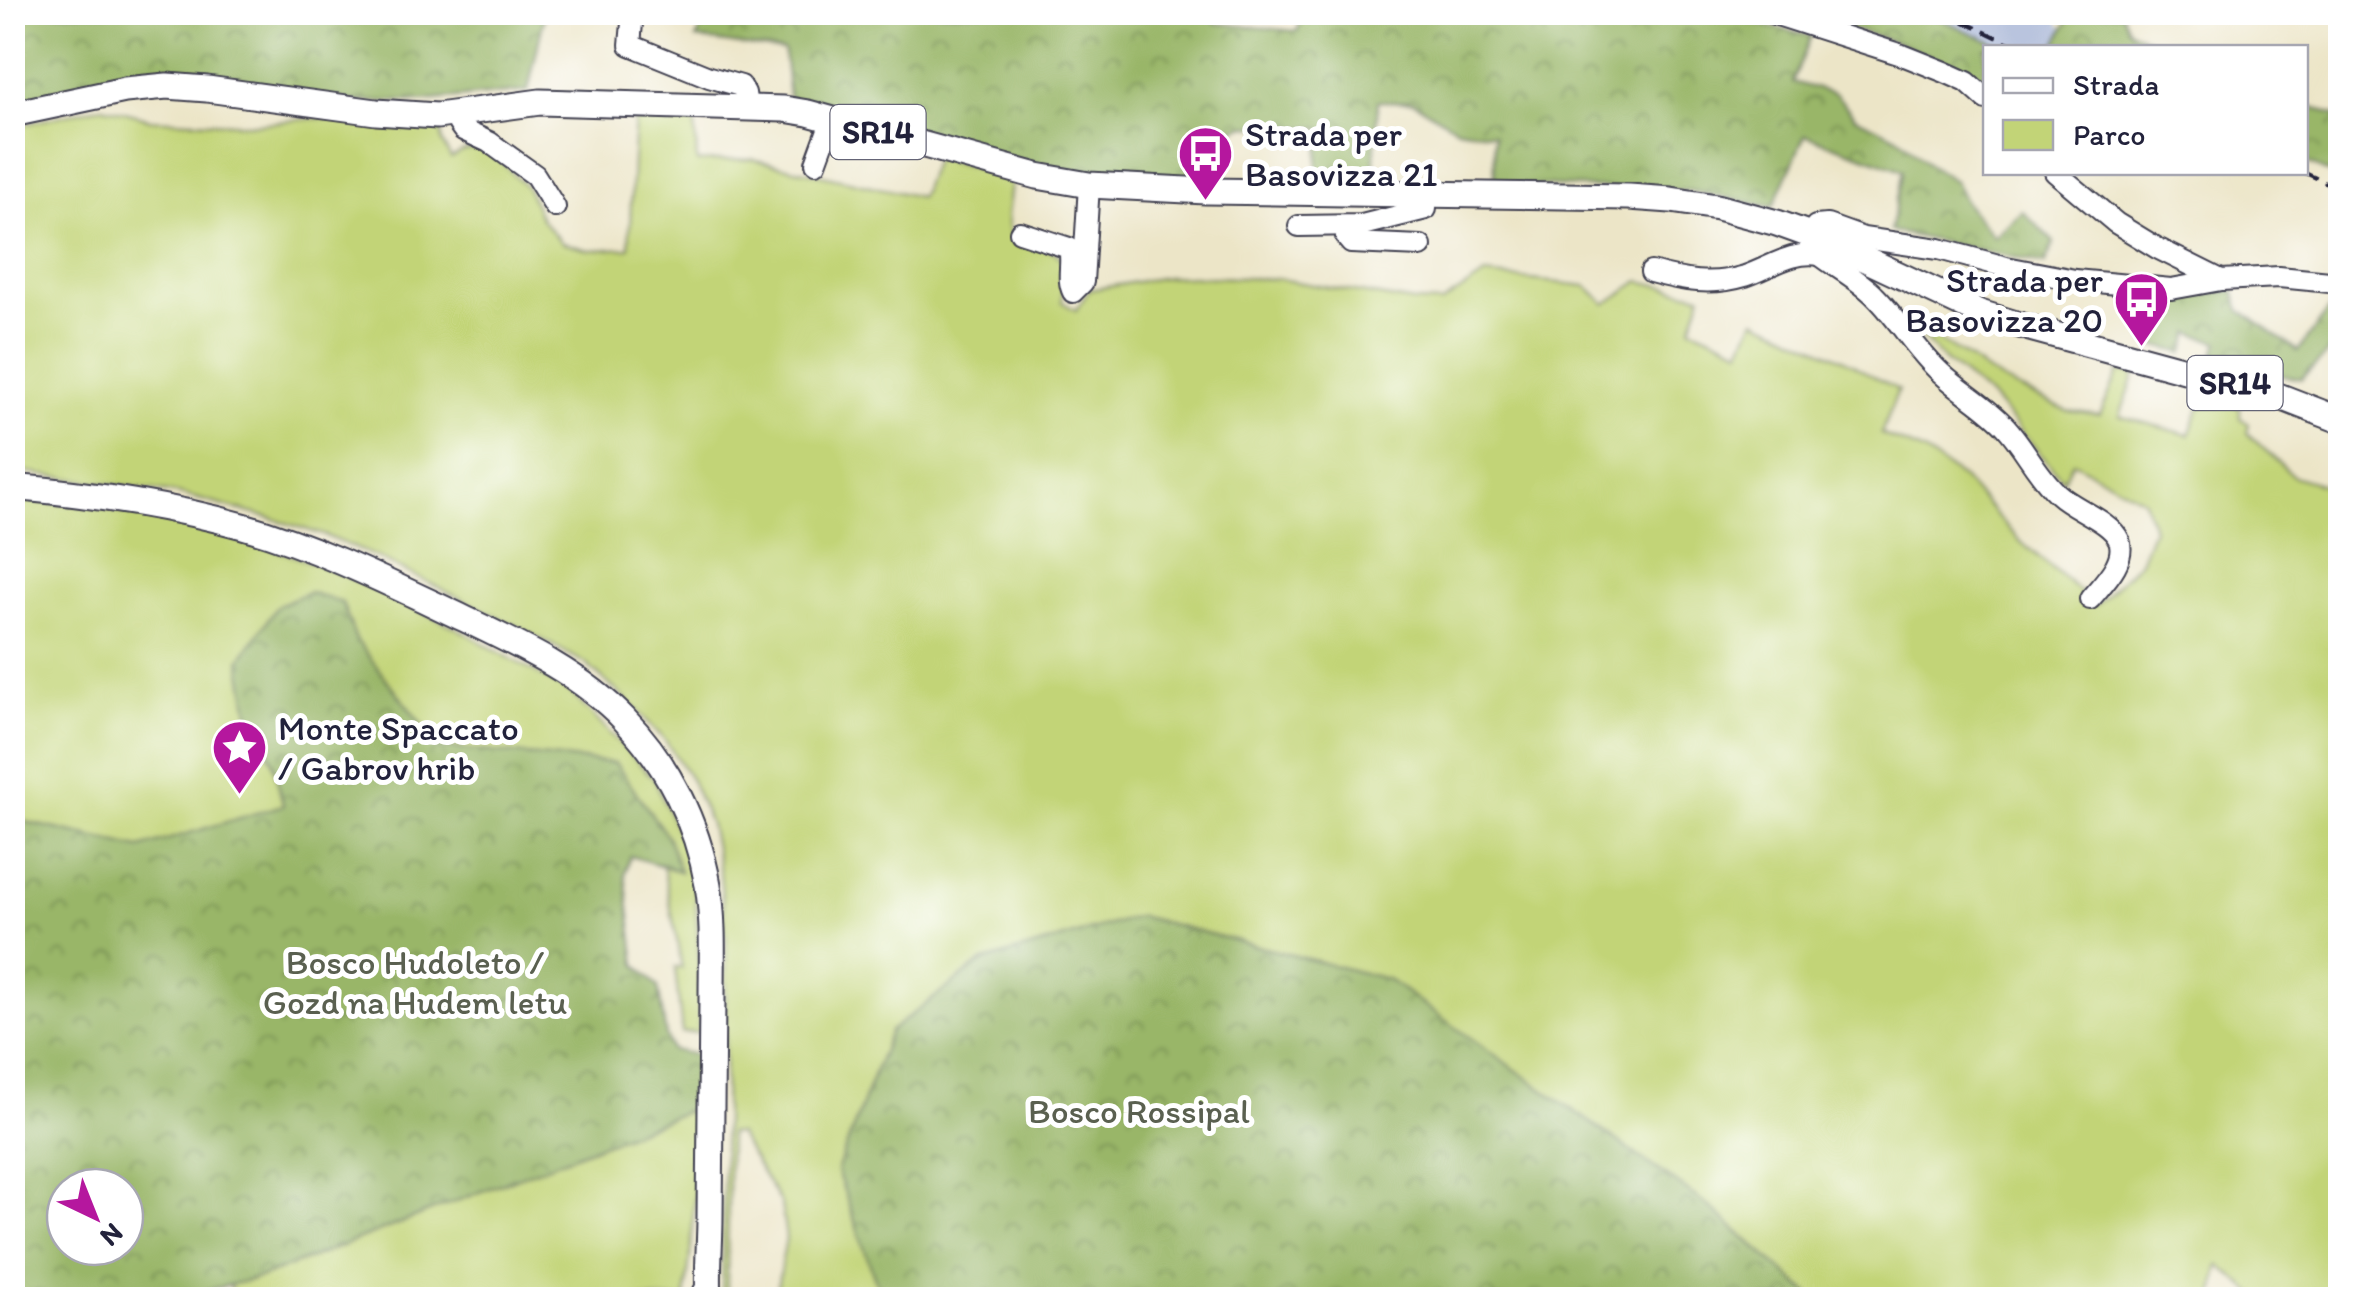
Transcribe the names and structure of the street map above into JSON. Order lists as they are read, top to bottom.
{
  "streets": {
    "main road": ["SR14"]
  },
  "parks": ["Bosco Hudoleto / Gozd na Hudem letu", "Bosco Rossipal"],
  "places": {
    "bus stop": ["Strada per Basovizza 21", "Strada per Basovizza 20"],
    "place": ["Monte Spaccato / Gabrov hrib"]
  },
  "legend": ["Strada", "Parco"],
  "north": "bottom right"
}
